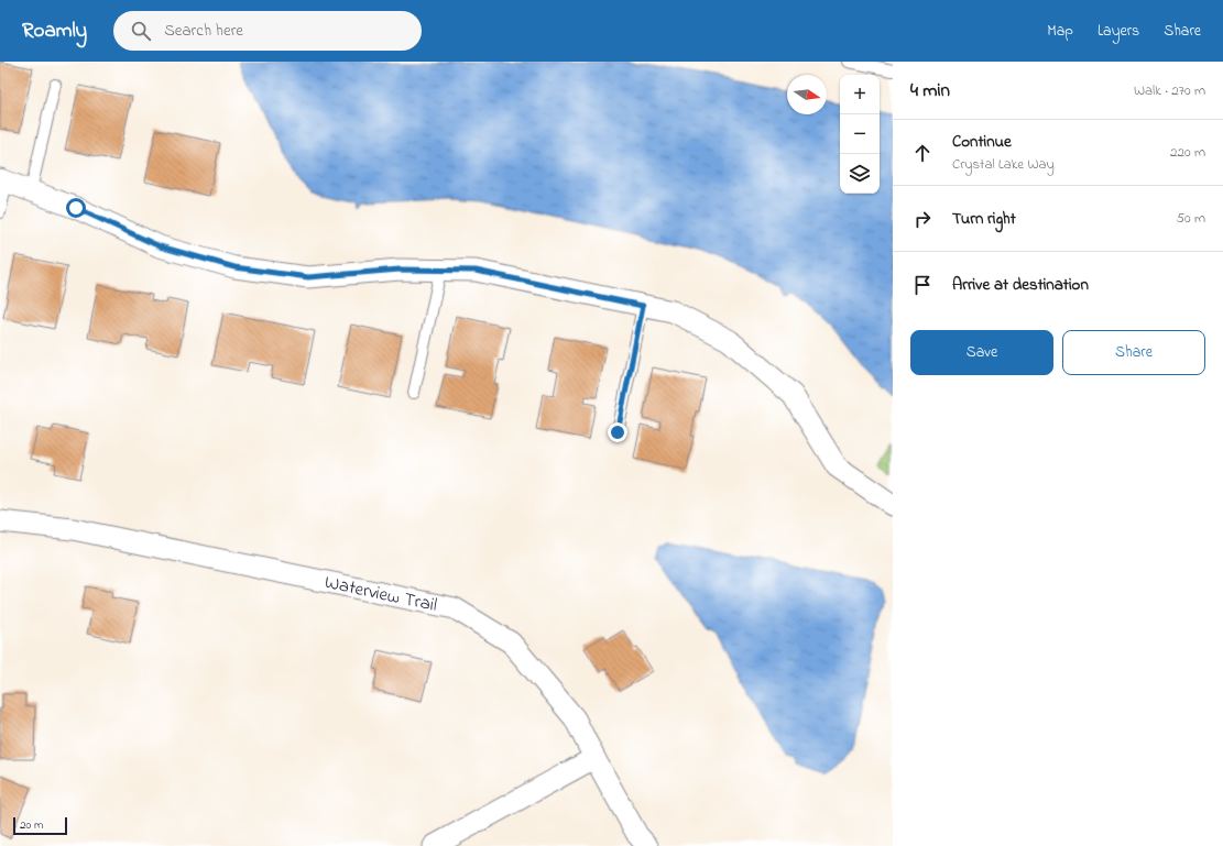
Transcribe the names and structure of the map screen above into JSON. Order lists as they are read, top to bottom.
{
  "streets": {
    "street": ["Waterview Trail"]
  },
  "scale_bar": "20 m",
  "north": "right",
  "page": {
    "header": "Roamly",
    "search": "Search here",
    "nav": ["Map", "Layers", "Share"],
    "heading": ["4 min", "Walk · 270 m"],
    "map_buttons": ["+", "−"],
    "list": [
      ["Continue", "Crystal Lake Way", "220 m"],
      ["Turn right", "50 m"],
      "Arrive at destination"
    ],
    "buttons": ["Save", "Share"],
    "scale": "20 m"
  }
}
